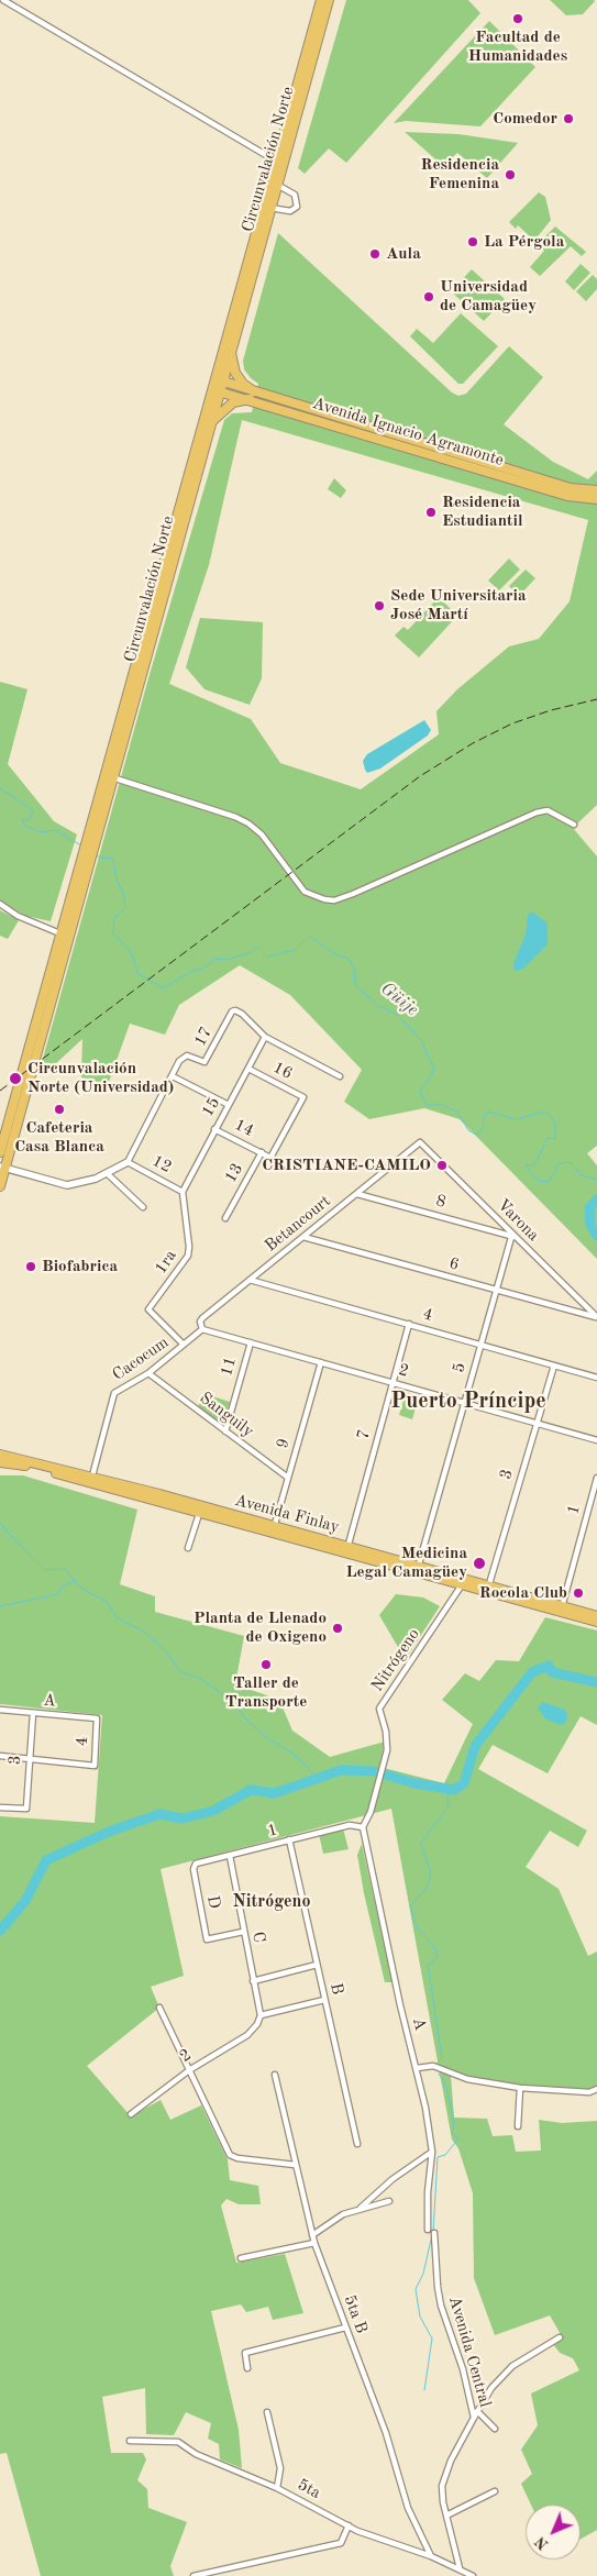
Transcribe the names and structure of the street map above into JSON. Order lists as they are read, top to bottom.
{
  "streets": {
    "main road": ["Circunvalación Norte", "Avenida Ignacio Agramonte", "Avenida Finlay"],
    "street": [
      "17",
      "16",
      "15",
      "14",
      "12",
      "13",
      "8",
      "Varona",
      "Betancourt",
      "1ra",
      "6",
      "4",
      "Cacocum",
      "11",
      "5",
      "2",
      "Sanguily",
      "7",
      "9",
      "3",
      "1",
      "Nitrógeno",
      "A",
      "D",
      "C",
      "B",
      "5ta B",
      "Avenida Central",
      "5ta"
    ]
  },
  "crossings": [
    ["Circunvalación Norte", "Avenida Ignacio Agramonte"],
    ["17", "15"],
    ["17", "14"],
    ["17", "12"],
    ["16", "15"],
    ["16", "13"],
    ["15", "14"],
    ["15", "12"],
    ["15", "1ra"],
    ["14", "13"],
    ["12", "1ra"],
    ["8", "Varona"],
    ["8", "Betancourt"],
    ["8", "5"],
    ["Varona", "Betancourt"],
    ["Varona", "6"],
    ["Varona", "5"],
    ["Betancourt", "6"],
    ["Betancourt", "4"],
    ["Betancourt", "Cacocum"],
    ["Betancourt", "2"],
    ["1ra", "Cacocum"],
    ["6", "5"],
    ["4", "5"],
    ["4", "7"],
    ["4", "3"],
    ["4", "A"],
    ["Cacocum", "2"],
    ["Cacocum", "Sanguily"],
    ["Cacocum", "Avenida Finlay"],
    ["11", "2"],
    ["11", "Sanguily"],
    ["5", "2"],
    ["5", "Avenida Finlay"],
    ["2", "7"],
    ["2", "9"],
    ["2", "3"],
    ["2", "C"],
    ["Sanguily", "9"],
    ["7", "Avenida Finlay"],
    ["9", "Avenida Finlay"],
    ["3", "Avenida Finlay"],
    ["3", "A"],
    ["1", "Avenida Finlay"],
    ["1", "Nitrógeno"],
    ["1", "A"],
    ["1", "D"],
    ["1", "C"],
    ["1", "B"],
    ["Avenida Finlay", "Nitrógeno"],
    ["Nitrógeno", "A"],
    ["D", "C"],
    ["5ta B", "5ta"],
    ["Avenida Central", "5ta"]
  ],
  "districts": ["Puerto Príncipe", "Nitrógeno"],
  "water": ["Güije"],
  "places": [
    "Facultad de Humanidades",
    "Comedor",
    "Residencia Femenina",
    "La Pérgola",
    "Aula",
    "Universidad de Camagüey",
    "Residencia Estudiantil",
    "Sede Universitaria José Martí",
    "Circunvalación Norte (Universidad)",
    "Cafeteria Casa Blanca",
    "CRISTIANE-CAMILO",
    "Biofabrica",
    "Medicina Legal Camagüey",
    "Rocola Club",
    "Planta de Llenado de Oxigeno",
    "Taller de Transporte"
  ],
  "north": "bottom left"
}
